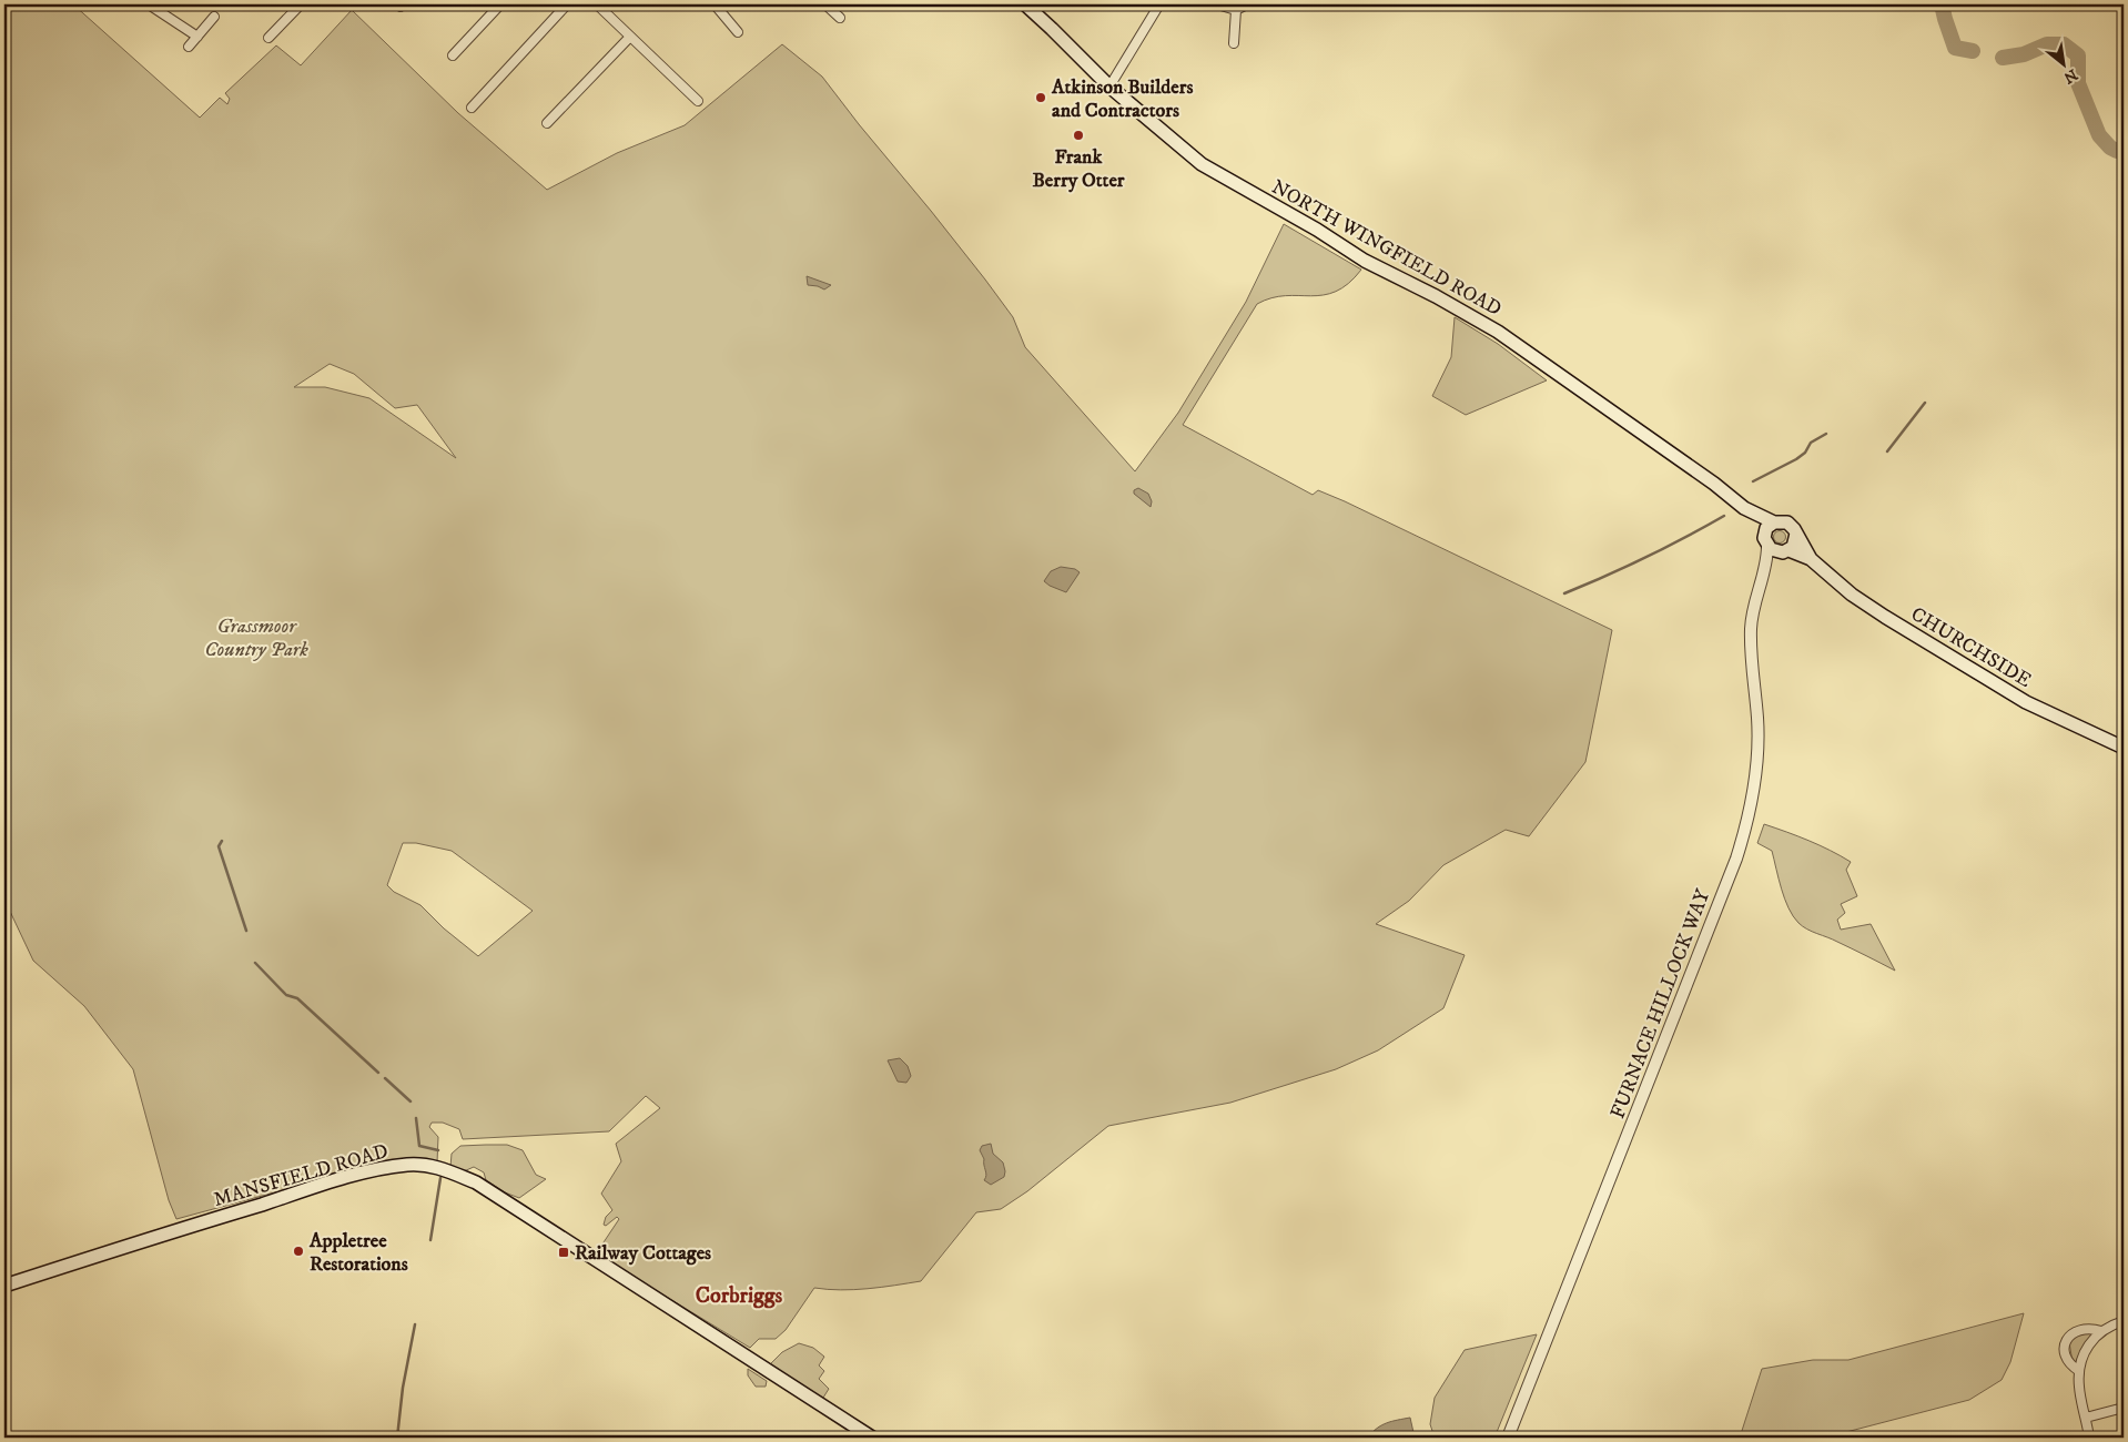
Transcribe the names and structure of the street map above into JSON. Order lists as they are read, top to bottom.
{
  "streets": {
    "main road": ["NORTH WINGFIELD ROAD", "CHURCHSIDE", "MANSFIELD ROAD"],
    "street": ["FURNACE HILLOCK WAY"]
  },
  "crossings": [
    ["NORTH WINGFIELD ROAD", "CHURCHSIDE"],
    ["NORTH WINGFIELD ROAD", "FURNACE HILLOCK WAY"],
    ["CHURCHSIDE", "FURNACE HILLOCK WAY"]
  ],
  "districts": ["Corbriggs"],
  "parks": ["Grassmoor Country Park"],
  "places": {
    "other": ["Atkinson Builders and Contractors", "Frank Berry Otter", "Appletree Restorations"],
    "transit": ["Railway Cottages"]
  },
  "north": "bottom right"
}
